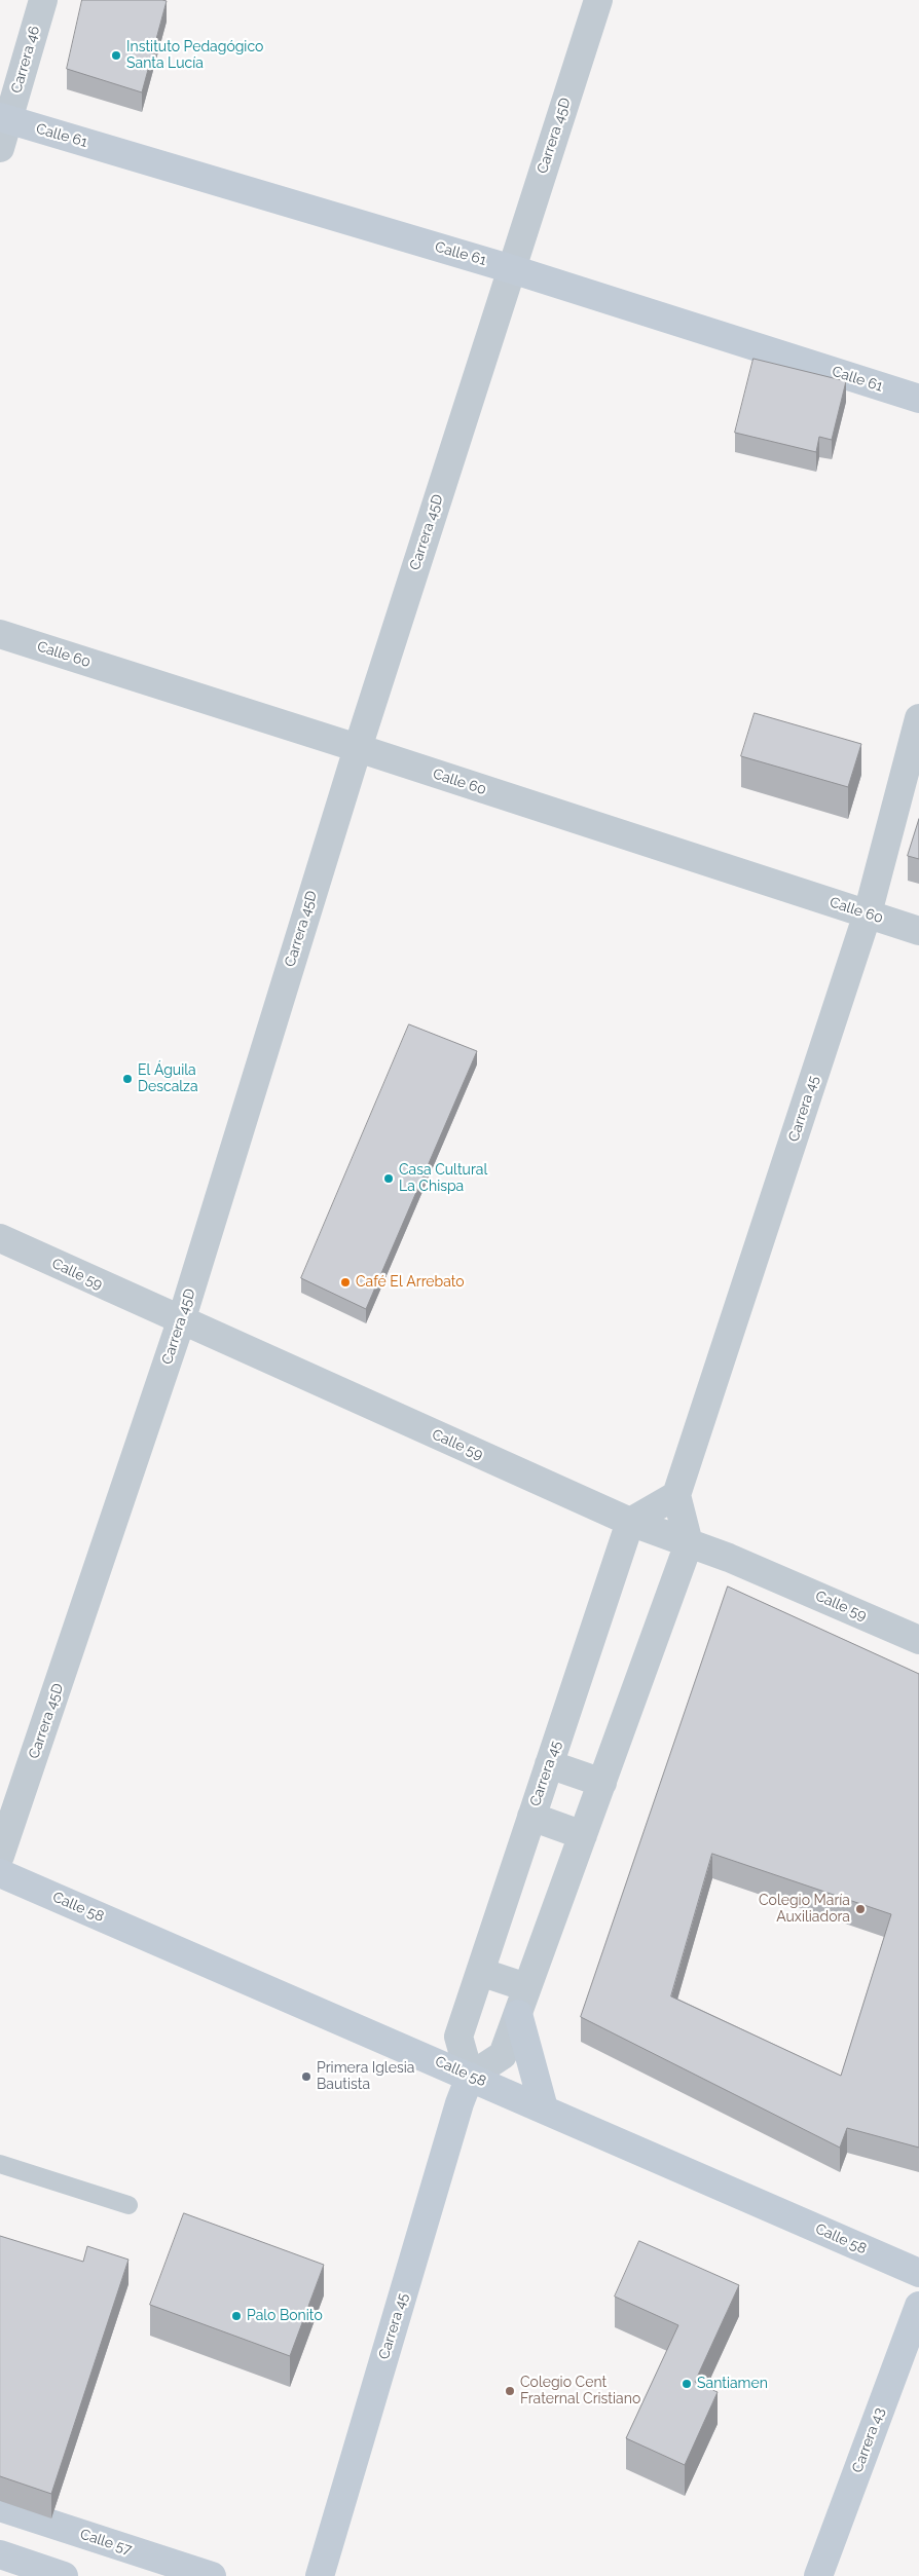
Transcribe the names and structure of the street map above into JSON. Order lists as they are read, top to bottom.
{
  "streets": {
    "street": [
      "Carrera 46",
      "Calle 61",
      "Carrera 45D",
      "Calle 60",
      "Carrera 45",
      "Calle 59",
      "Calle 58",
      "Carrera 43",
      "Calle 57"
    ]
  },
  "crossings": [
    ["Carrera 46", "Calle 61"],
    ["Calle 61", "Carrera 45D"],
    ["Carrera 45D", "Calle 60"],
    ["Carrera 45D", "Calle 59"],
    ["Calle 60", "Carrera 45"],
    ["Carrera 45", "Calle 59"],
    ["Carrera 45", "Calle 58"]
  ],
  "places": [
    "Instituto Pedagógico Santa Lucía",
    "El Águila Descalza",
    "Casa Cultural La Chispa",
    "Café El Arrebato",
    "Colegio María Auxiliadora",
    "Primera Iglesia Bautista",
    "Palo Bonito",
    "Santiamen",
    "Colegio Cent Fraternal Cristiano"
  ]
}
